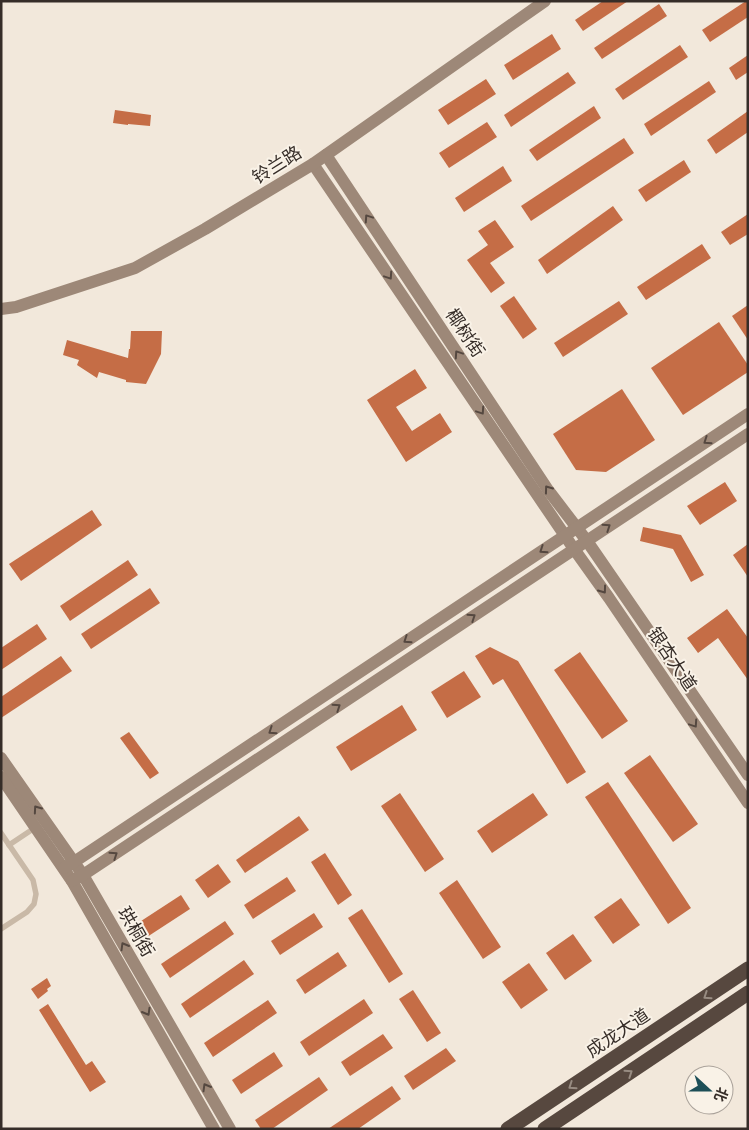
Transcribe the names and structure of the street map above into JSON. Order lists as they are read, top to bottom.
{
  "streets": {
    "highway": ["成龙大道"],
    "street": [
      "铃兰路",
      "椰树街",
      "银杏大道",
      "珙桐街"
    ]
  },
  "crossings": [
    ["铃兰路", "椰树街"],
    ["椰树街", "银杏大道"]
  ],
  "north": "right"
}
